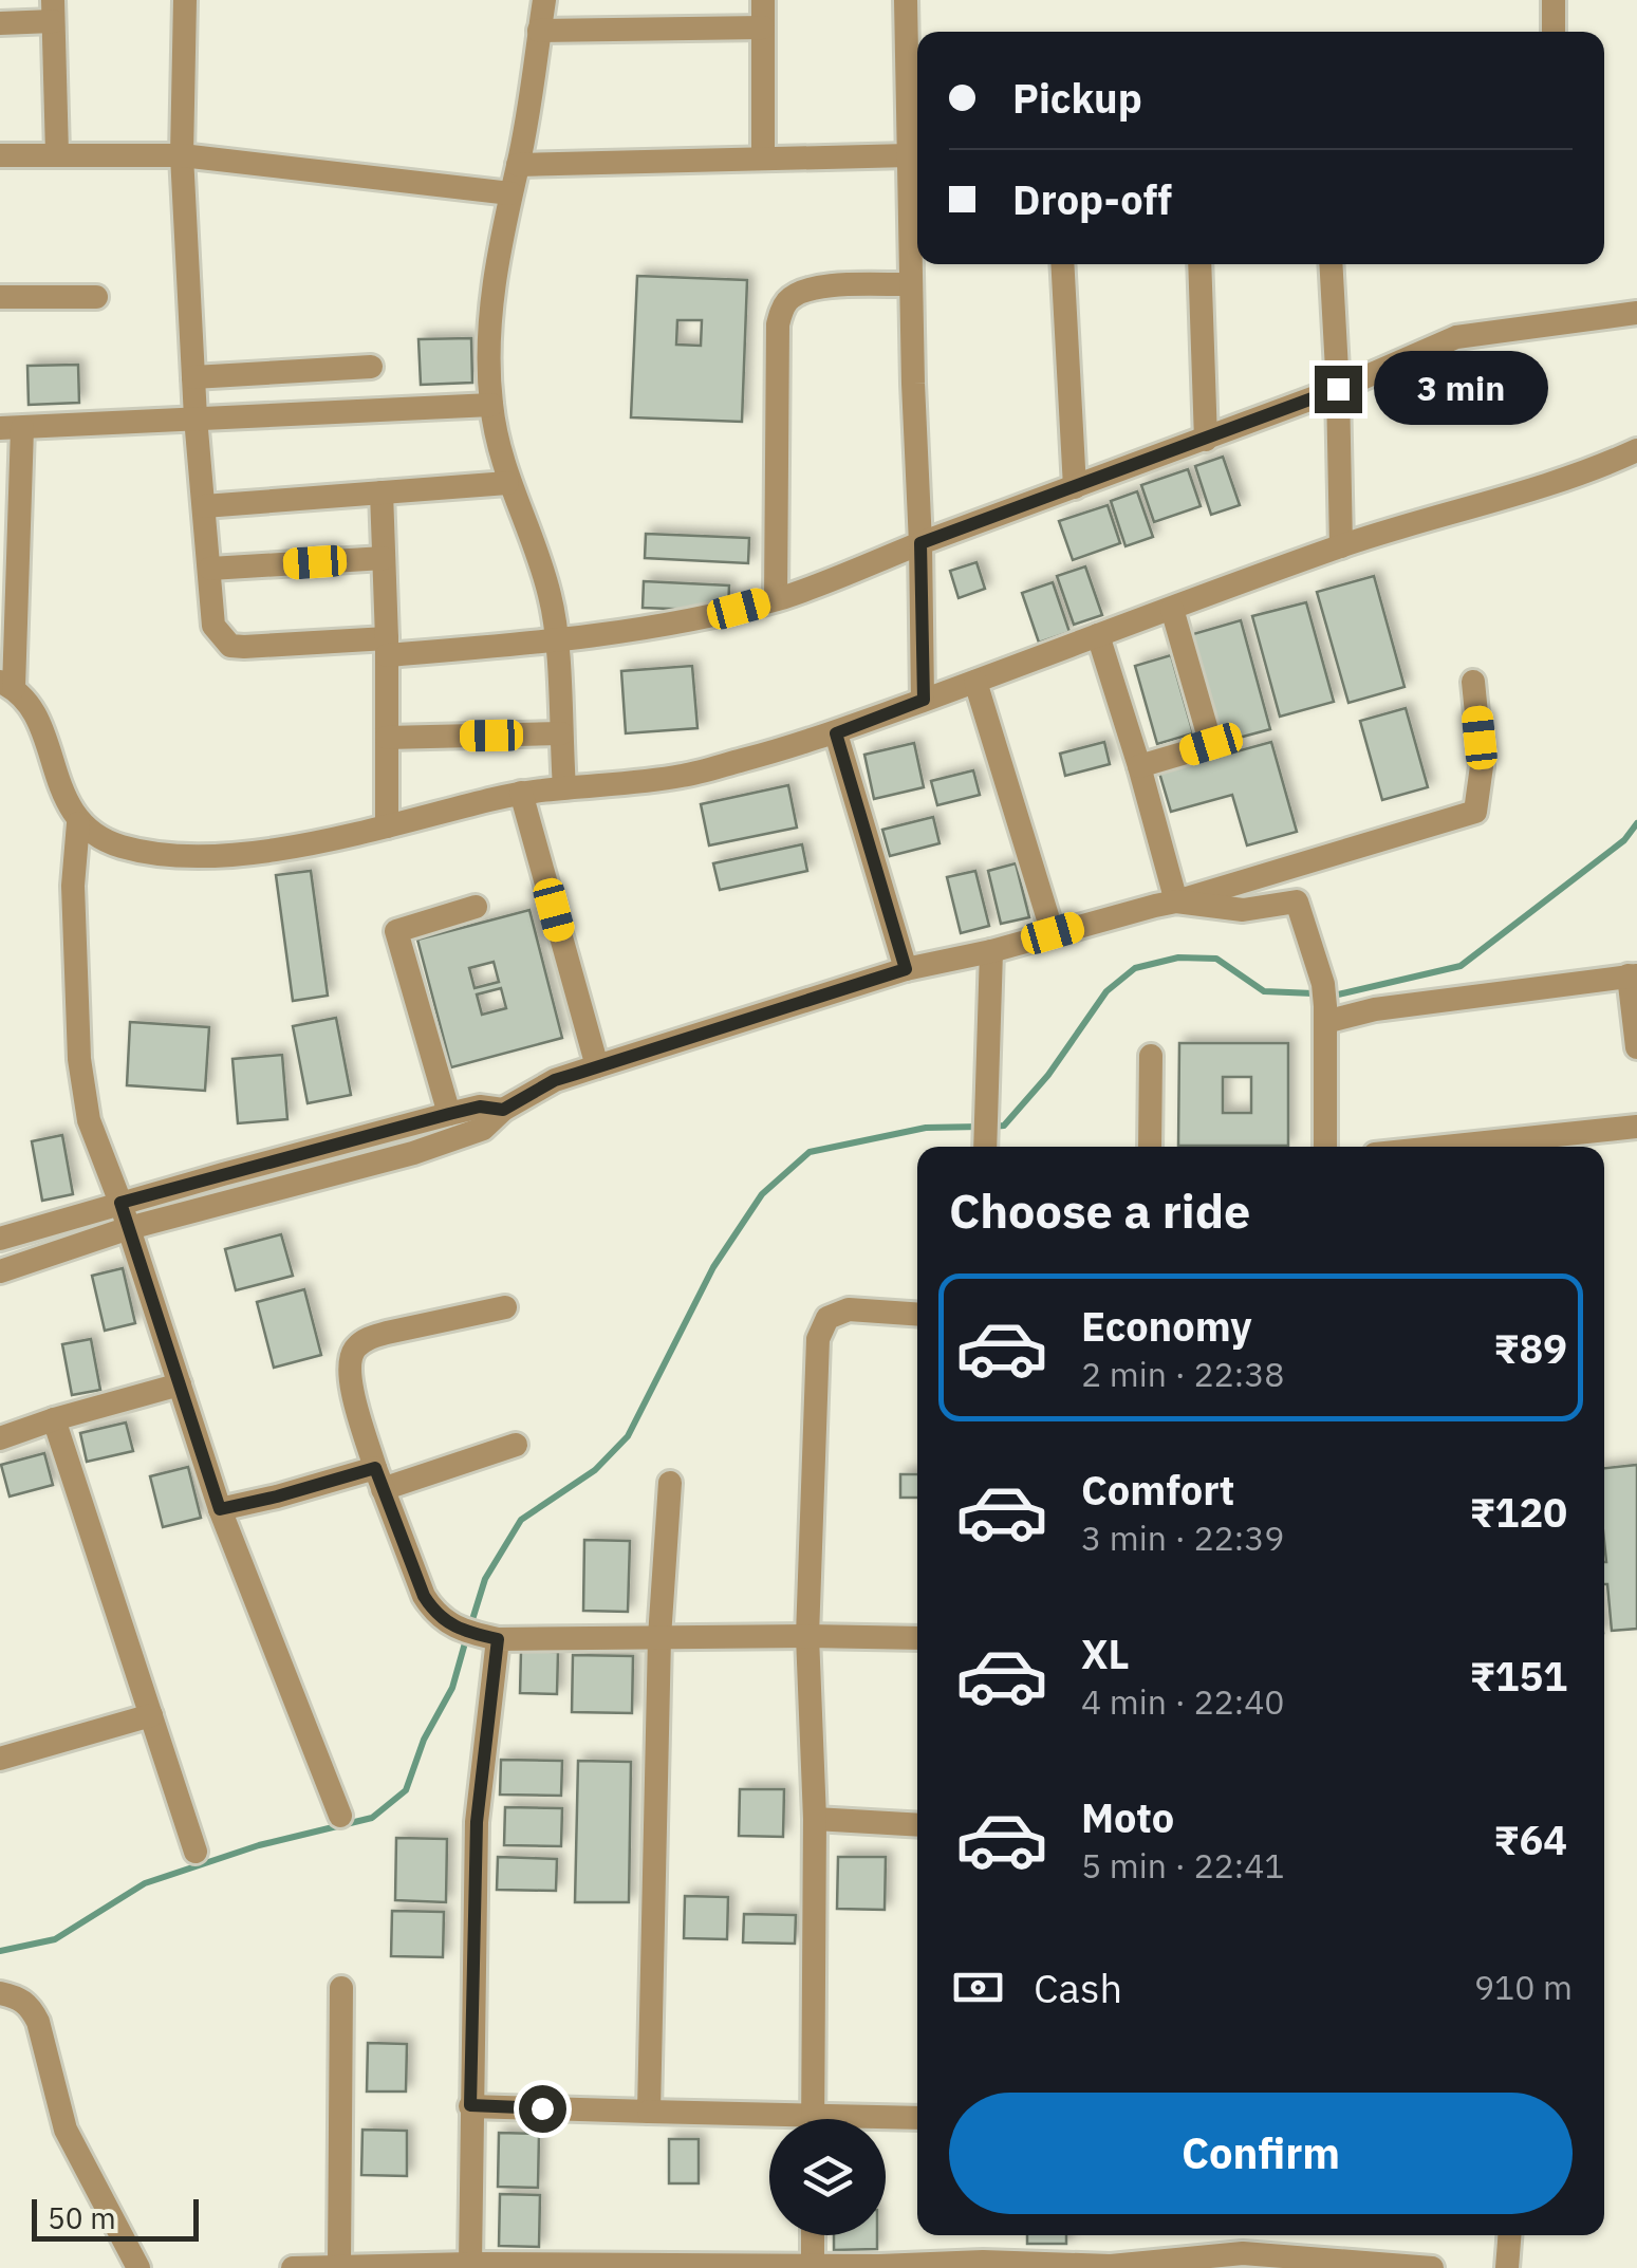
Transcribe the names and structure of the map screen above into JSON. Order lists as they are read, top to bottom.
{
  "scale_bar": "50 m",
  "page": {
    "banner": ["Pickup", "Drop-off"],
    "bubble": "3 min",
    "heading": "Choose a ride",
    "list": [
      {
        "name": "Economy",
        "note": "2 min · 22:38",
        "value": "₹89"
      },
      {
        "name": "Comfort",
        "note": "3 min · 22:39",
        "value": "₹120"
      },
      {
        "name": "XL",
        "note": "4 min · 22:40",
        "value": "₹151"
      },
      {
        "name": "Moto",
        "note": "5 min · 22:41",
        "value": "₹64"
      }
    ],
    "pay": ["Cash", "910 m"],
    "buttons": "Confirm",
    "scale": "50 m"
  }
}
